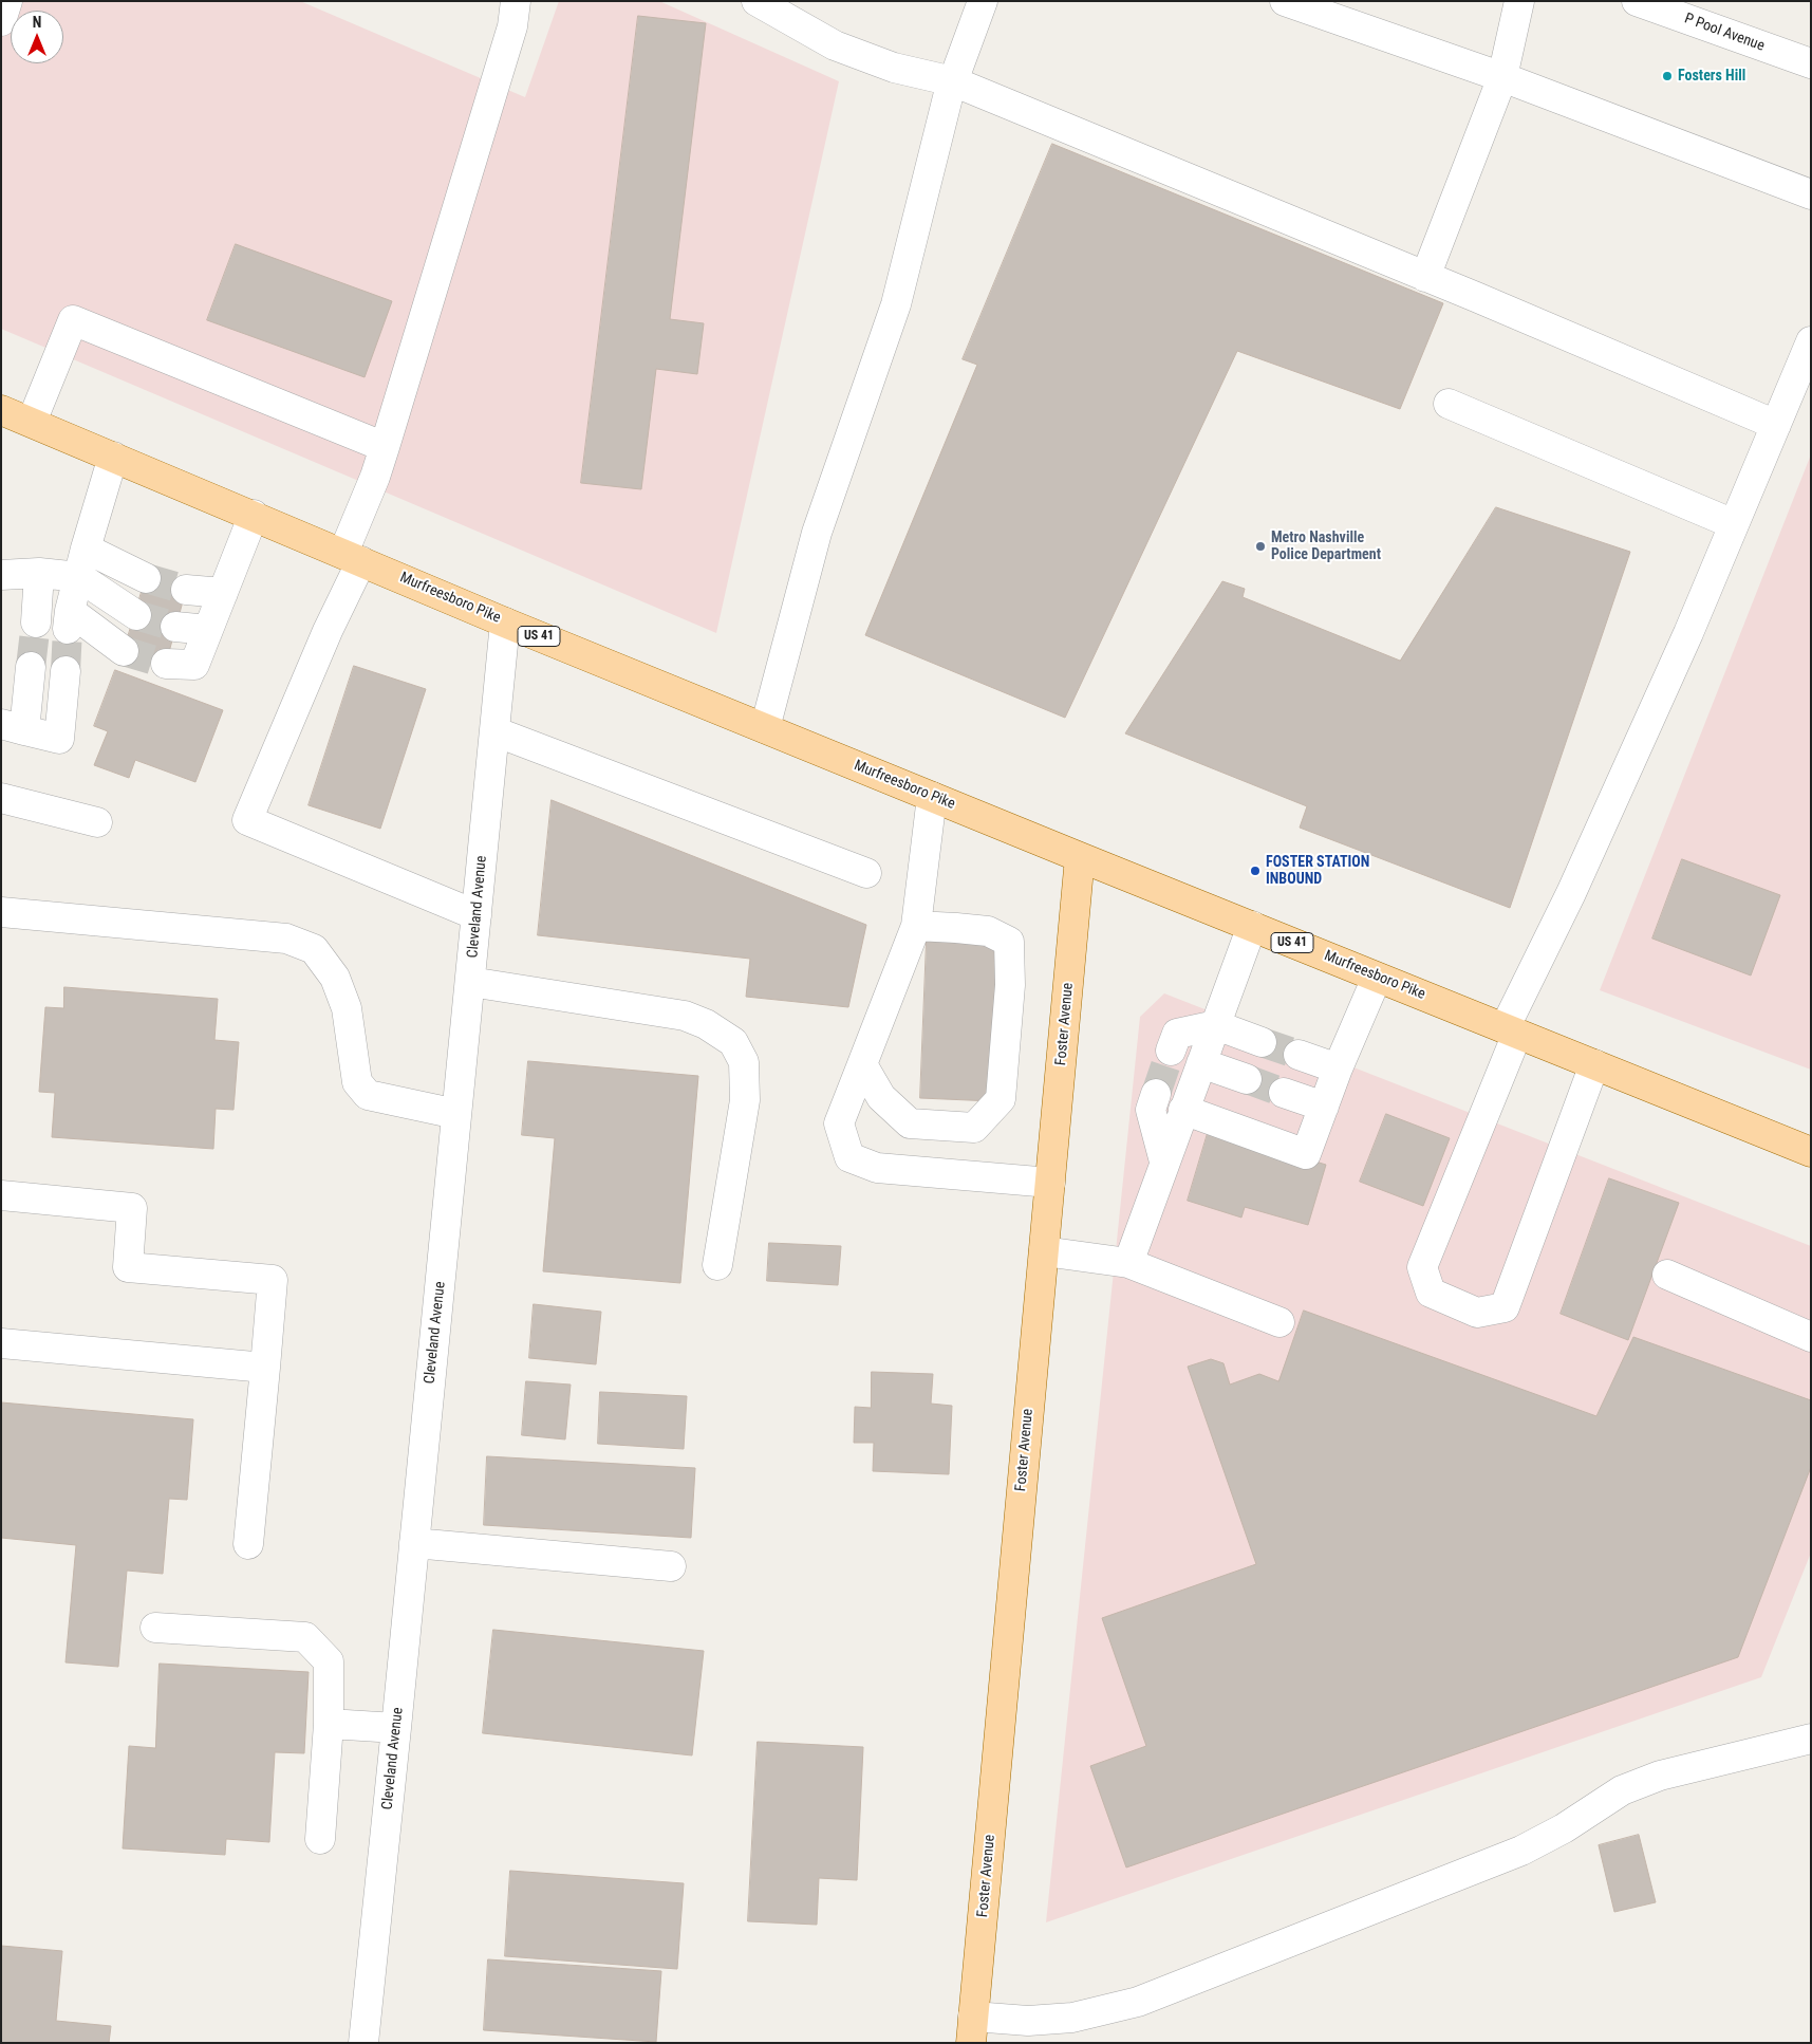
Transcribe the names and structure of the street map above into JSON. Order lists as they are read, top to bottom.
{
  "streets": {
    "main road": ["Murfreesboro Pike", "US 41", "Foster Avenue"],
    "street": ["P Pool Avenue", "Cleveland Avenue"]
  },
  "crossings": [
    ["Murfreesboro Pike", "Cleveland Avenue"],
    ["Murfreesboro Pike", "Foster Avenue"]
  ],
  "places": ["Fosters Hill", "Metro Nashville Police Department", "FOSTER STATION INBOUND"],
  "north": "top"
}
